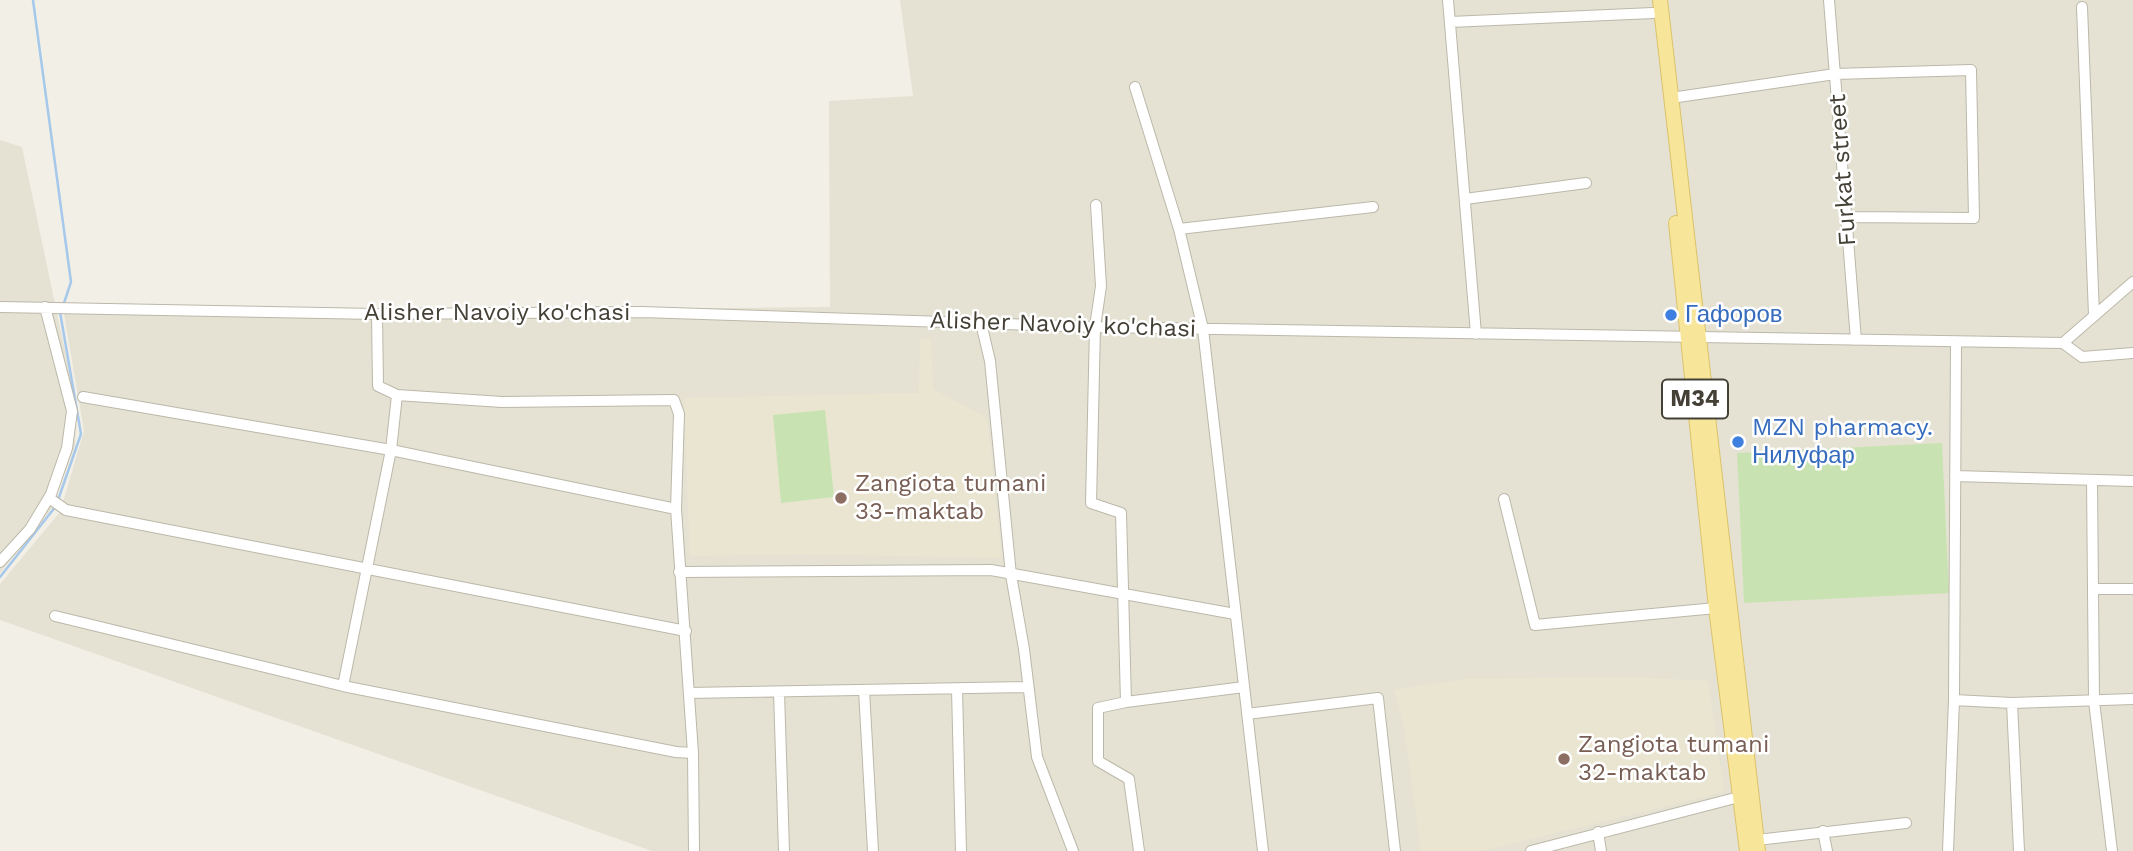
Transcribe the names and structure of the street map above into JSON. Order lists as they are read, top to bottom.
{
  "streets": {
    "main road": ["M34"],
    "street": ["Furkat street", "Alisher Navoiy ko'chasi"]
  },
  "crossings": [
    ["Furkat street", "Alisher Navoiy ko'chasi"],
    ["Alisher Navoiy ko'chasi", "M34"]
  ],
  "places": [
    "Гафоров",
    "MZN pharmacy. Нилуфар",
    "Zangiota tumani 33-maktab",
    "Zangiota tumani 32-maktab"
  ]
}
